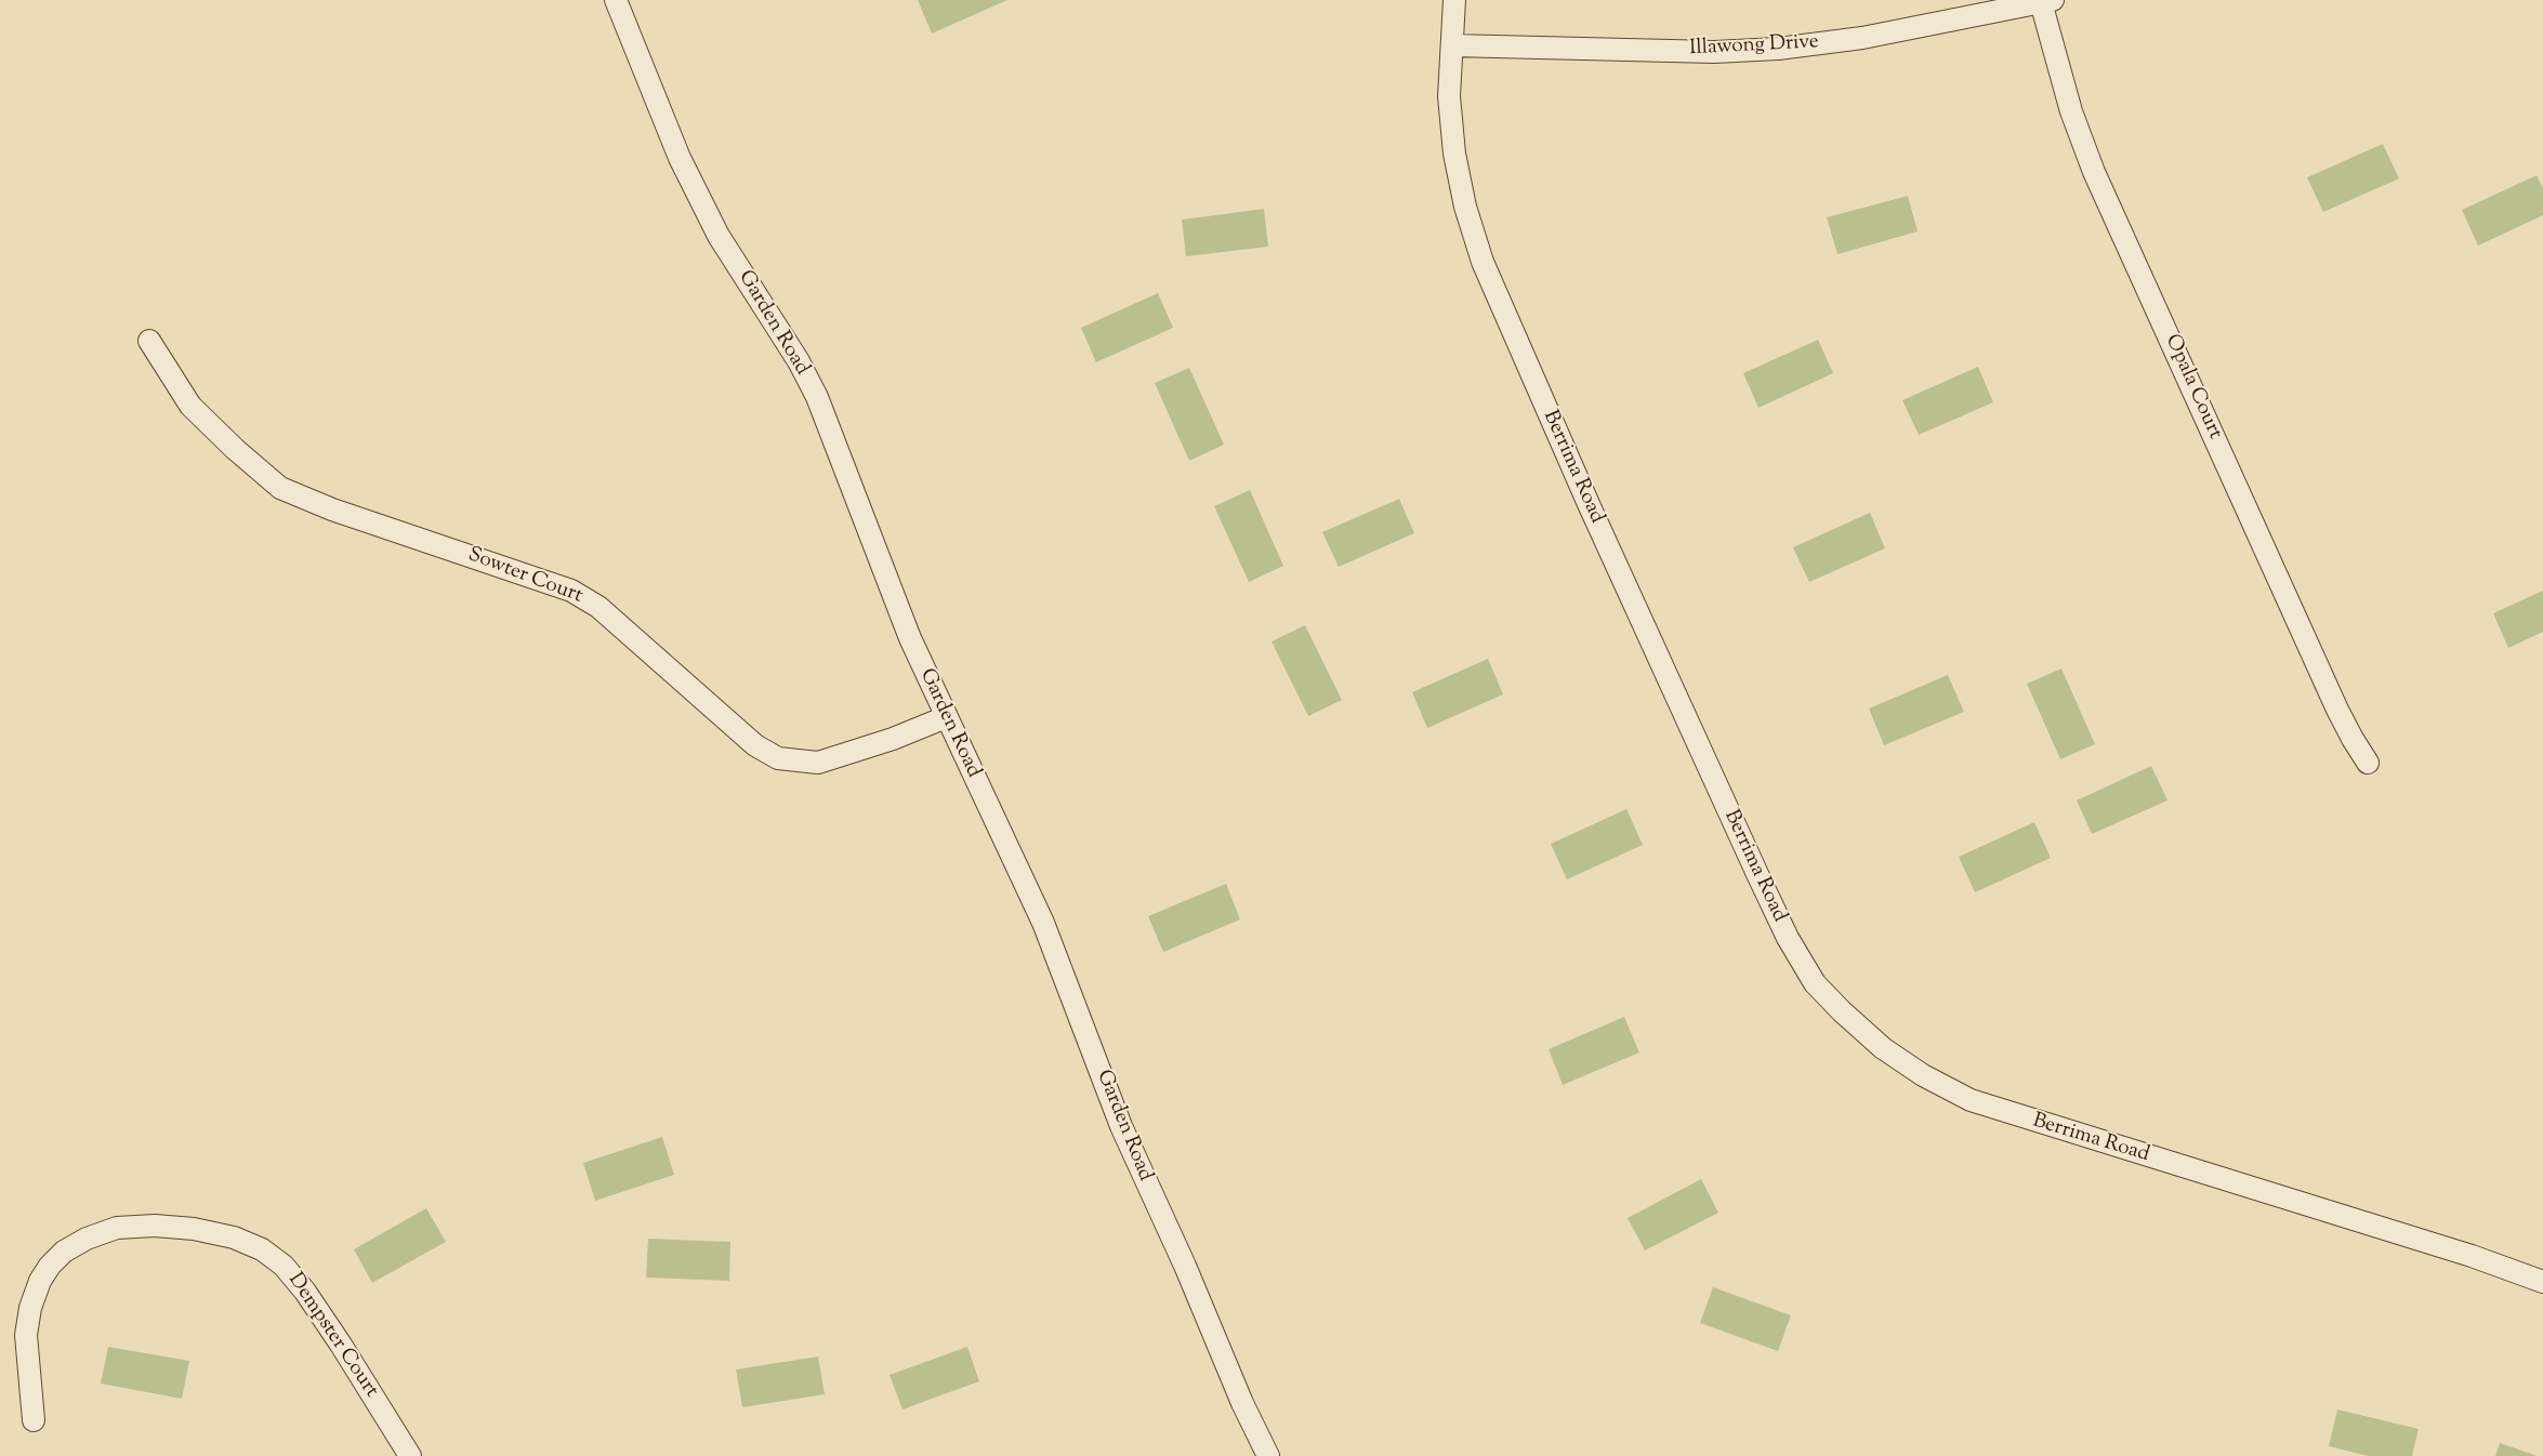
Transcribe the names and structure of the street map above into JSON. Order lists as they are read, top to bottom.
{
  "streets": {
    "street": [
      "Illawong Drive",
      "Garden Road",
      "Opala Court",
      "Berrima Road",
      "Sowter Court",
      "Dempster Court"
    ]
  },
  "crossings": [
    ["Illawong Drive", "Opala Court"],
    ["Illawong Drive", "Berrima Road"],
    ["Garden Road", "Sowter Court"]
  ]
}
